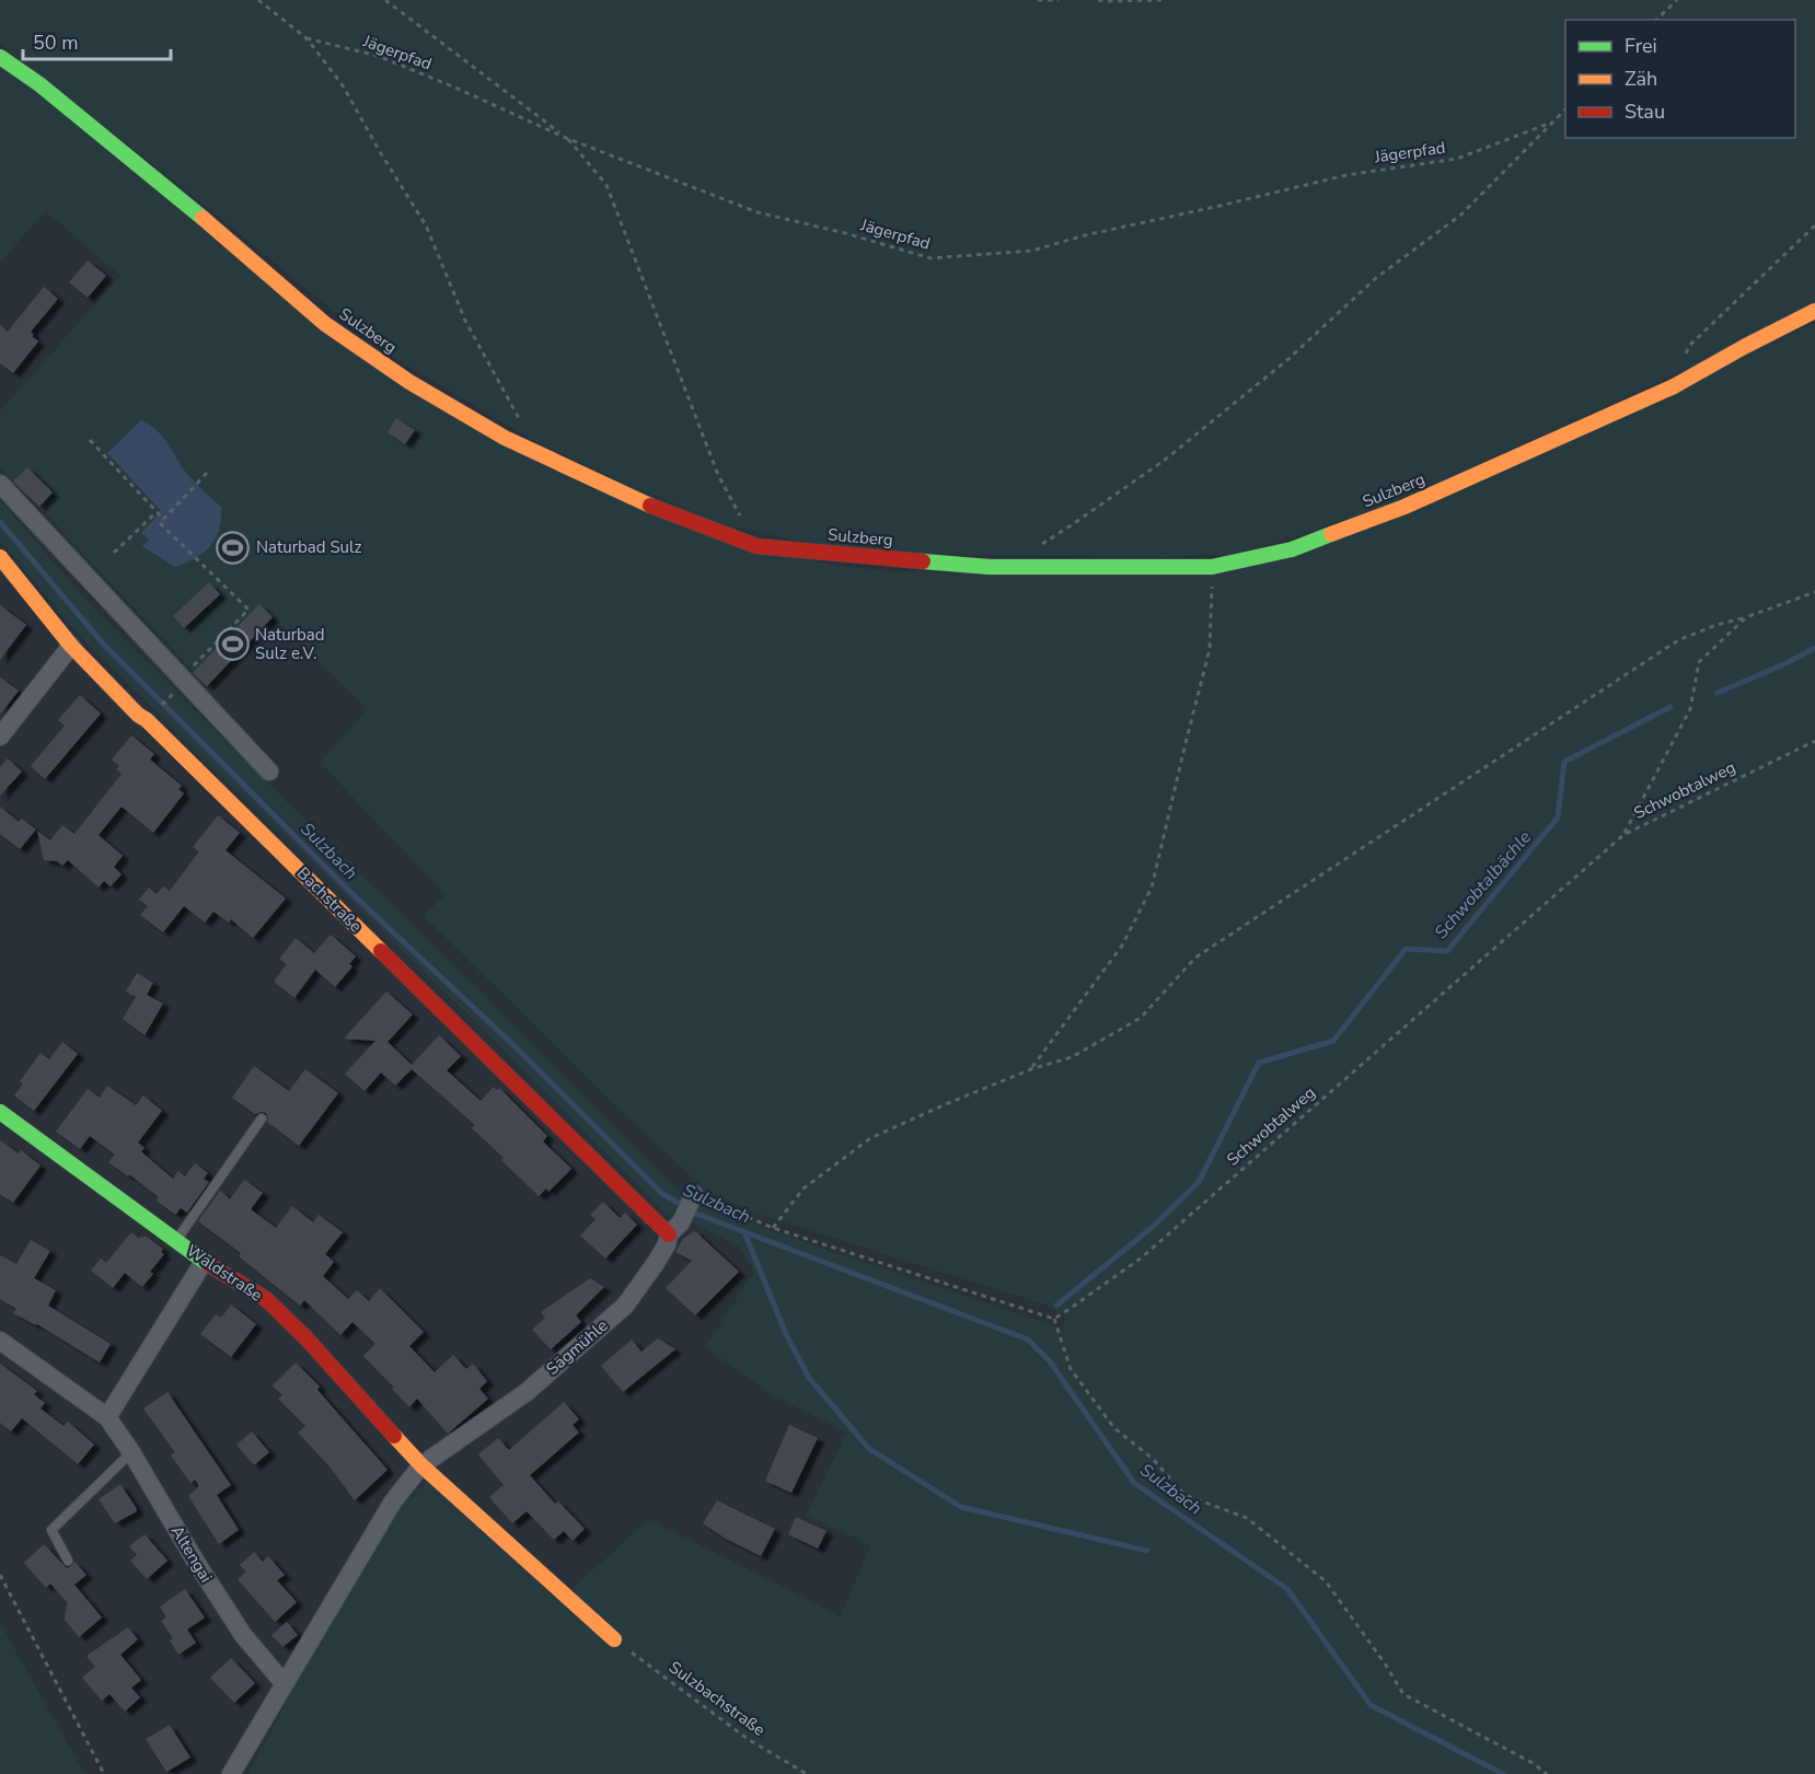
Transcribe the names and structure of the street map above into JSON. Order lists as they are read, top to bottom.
{
  "streets": {
    "street": [
      "Sulzberg",
      "Bachstraße",
      "Waldstraße",
      "Sägmühle",
      "Altengai"
    ],
    "path": ["Jägerpfad", "Schwobtalweg", "Sulzbachstraße"]
  },
  "crossings": [
    ["Bachstraße", "Sägmühle"],
    ["Waldstraße", "Sägmühle"],
    ["Waldstraße", "Sulzbachstraße"]
  ],
  "water": ["Sulzbach", "Schwobtalbächle"],
  "places": {
    "sports": ["Naturbad Sulz", "Naturbad Sulz e.V."]
  },
  "legend": ["Frei", "Zäh", "Stau"],
  "scale_bar": "50 m"
}
